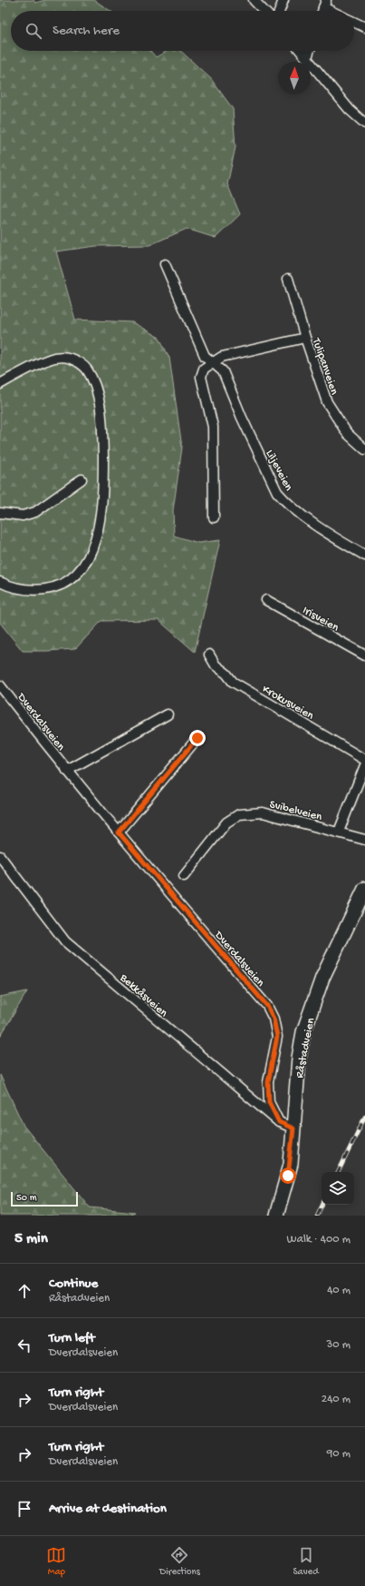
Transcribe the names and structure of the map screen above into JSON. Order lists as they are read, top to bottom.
{
  "streets": {
    "main road": ["Råstadveien"],
    "street": [
      "Tulipanveien",
      "Liljeveien",
      "Irisveien",
      "Krokusveien",
      "Dverdalsveien",
      "Svibelveien",
      "Bekkåsveien"
    ]
  },
  "crossings": [
    ["Dverdalsveien", "Bekkåsveien"],
    ["Bekkåsveien", "Råstadveien"]
  ],
  "scale_bar": "50 m",
  "north": "top",
  "page": {
    "search": "Search here",
    "scale": "50 m",
    "heading": ["5 min", "Walk · 400 m"],
    "list": [
      ["Continue", "Råstadveien", "40 m"],
      ["Turn left", "Dverdalsveien", "30 m"],
      ["Turn right", "Dverdalsveien", "240 m"],
      ["Turn right", "Dverdalsveien", "90 m"],
      "Arrive at destination"
    ],
    "nav": ["Map", "Directions", "Saved"]
  }
}
